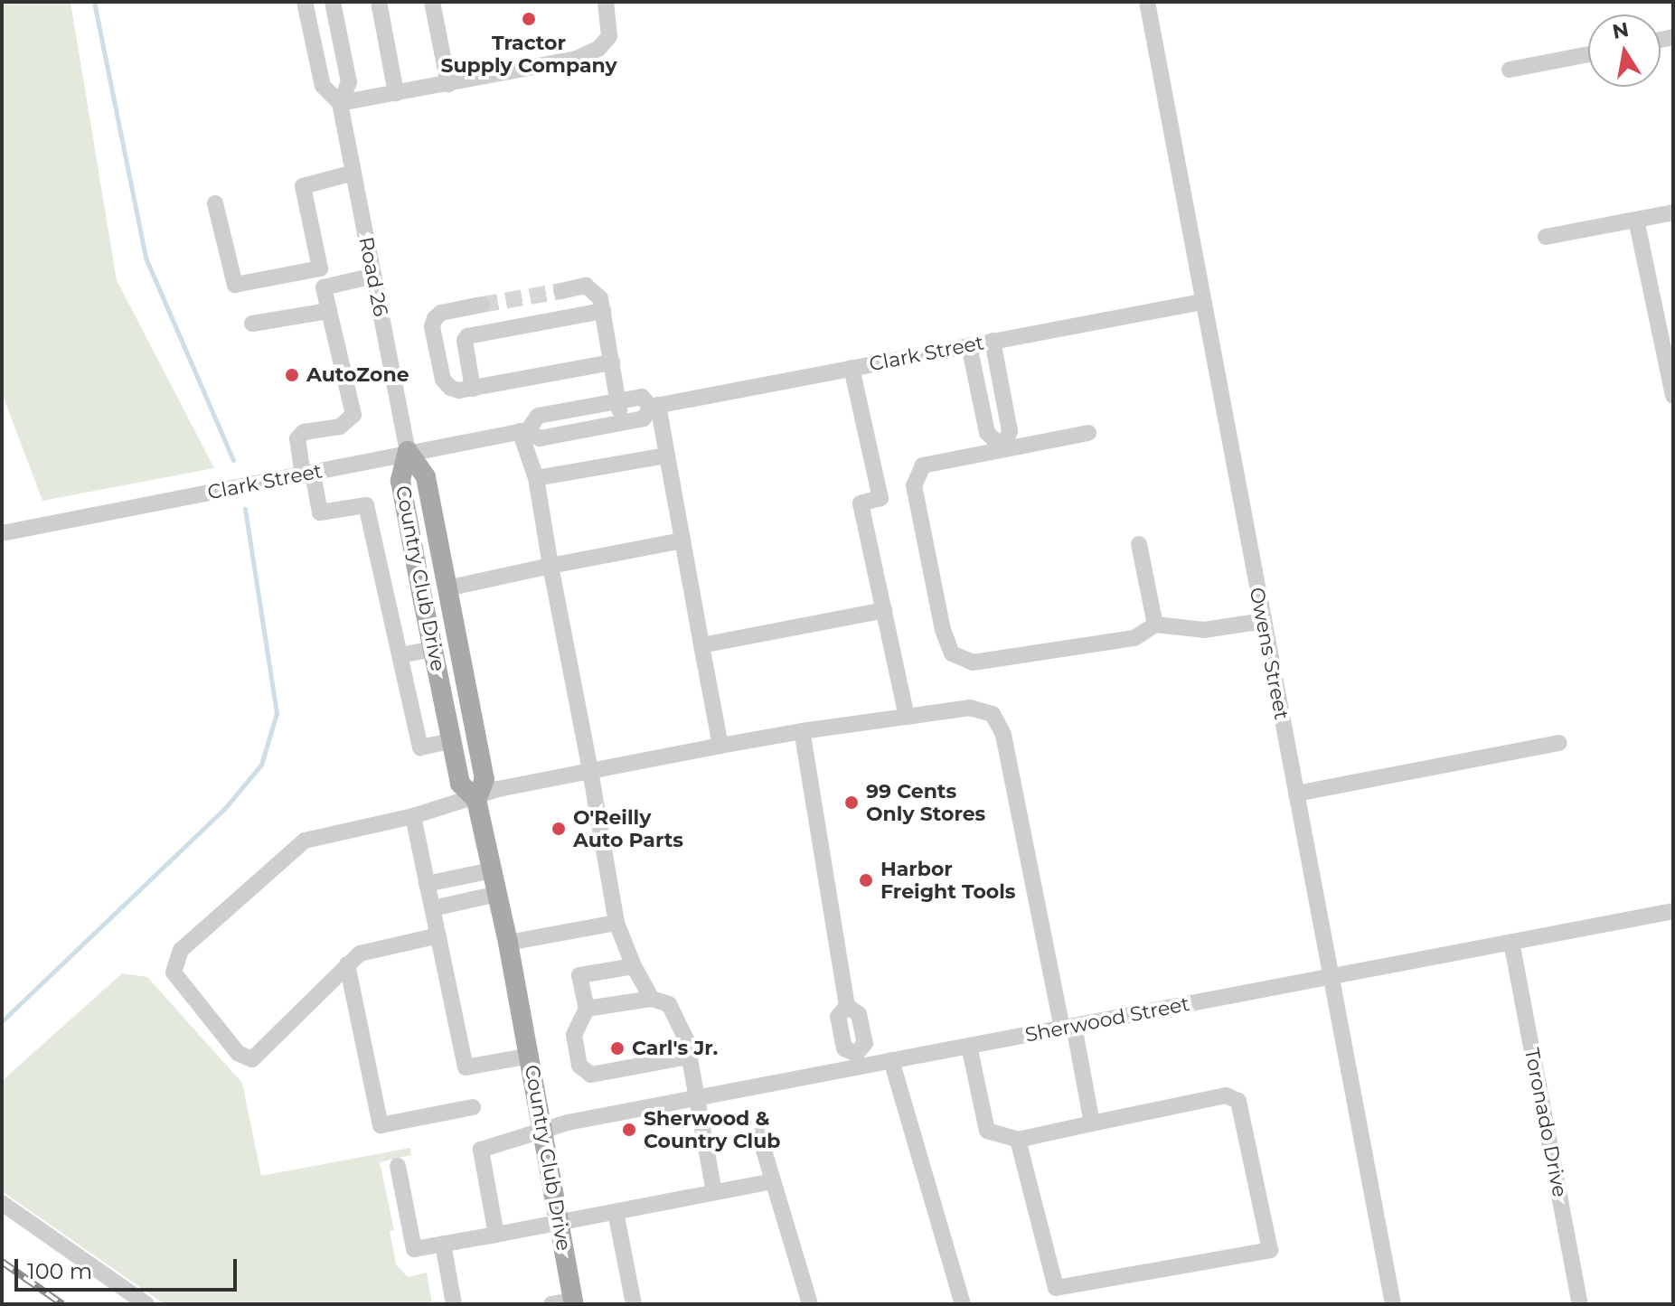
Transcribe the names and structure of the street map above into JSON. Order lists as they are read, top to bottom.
{
  "streets": {
    "main road": ["Country Club Drive"],
    "street": [
      "Road 26",
      "Clark Street",
      "Owens Street",
      "Sherwood Street",
      "Toronado Drive"
    ]
  },
  "crossings": [
    ["Road 26", "Clark Street"],
    ["Road 26", "Country Club Drive"],
    ["Clark Street", "Country Club Drive"],
    ["Clark Street", "Owens Street"],
    ["Country Club Drive", "Sherwood Street"],
    ["Owens Street", "Sherwood Street"],
    ["Sherwood Street", "Toronado Drive"]
  ],
  "places": [
    "Tractor Supply Company",
    "AutoZone",
    "99 Cents Only Stores",
    "O'Reilly Auto Parts",
    "Harbor Freight Tools",
    "Carl's Jr.",
    "Sherwood & Country Club"
  ],
  "scale_bar": "100 m",
  "north": "top"
}
